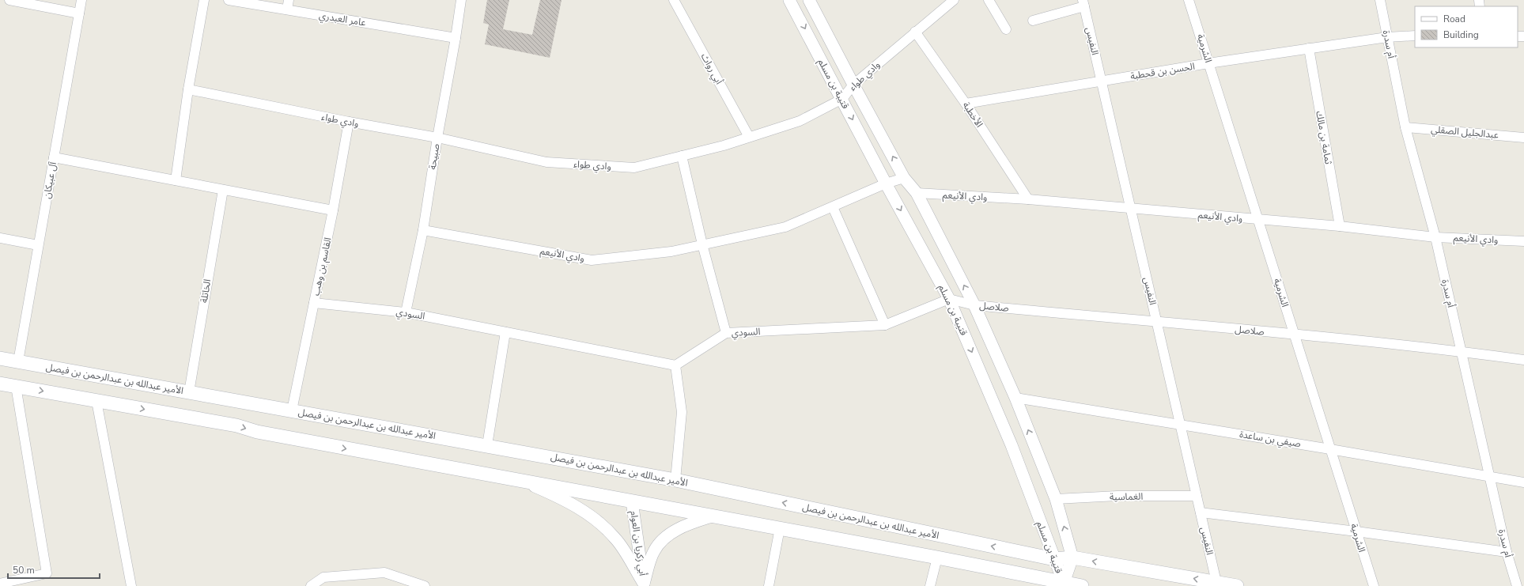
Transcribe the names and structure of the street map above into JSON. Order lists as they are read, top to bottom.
{
  "streets": {
    "main road": ["الأمير عبدالله بن عبدالرحمن بن فيصل"],
    "street": [
      "عامر العبدري",
      "النفيس",
      "أم سدرة",
      "الشرمية",
      "أبي رواث",
      "الحسن بن قحطبة",
      "وادي طواء",
      "قتيبة بن مسلم",
      "الأخطبة",
      "عبدالجليل الصقلي",
      "ثمامة بن مالك",
      "صبيحة",
      "آل عبيكان",
      "وادي الأنيعم",
      "القاسم بن وهب",
      "الخاتلة",
      "صلاصل",
      "السودي",
      "صيفي بن ساعدة",
      "الغماسية",
      "أبي زكريا بن العوام"
    ]
  },
  "crossings": [
    ["عامر العبدري", "صبيحة"],
    ["النفيس", "الحسن بن قحطبة"],
    ["النفيس", "وادي الأنيعم"],
    ["النفيس", "صلاصل"],
    ["النفيس", "الأمير عبدالله بن عبدالرحمن بن فيصل"],
    ["النفيس", "صيفي بن ساعدة"],
    ["النفيس", "الغماسية"],
    ["أم سدرة", "الحسن بن قحطبة"],
    ["أم سدرة", "عبدالجليل الصقلي"],
    ["أم سدرة", "وادي الأنيعم"],
    ["أم سدرة", "صلاصل"],
    ["أم سدرة", "صيفي بن ساعدة"],
    ["الشرمية", "الحسن بن قحطبة"],
    ["الشرمية", "وادي الأنيعم"],
    ["الشرمية", "صلاصل"],
    ["الشرمية", "صيفي بن ساعدة"],
    ["أبي رواث", "وادي طواء"],
    ["الحسن بن قحطبة", "الأخطبة"],
    ["الحسن بن قحطبة", "ثمامة بن مالك"],
    ["وادي طواء", "قتيبة بن مسلم"],
    ["وادي طواء", "الأخطبة"],
    ["وادي طواء", "صبيحة"],
    ["وادي طواء", "القاسم بن وهب"],
    ["قتيبة بن مسلم", "وادي الأنيعم"],
    ["قتيبة بن مسلم", "صلاصل"],
    ["قتيبة بن مسلم", "السودي"],
    ["قتيبة بن مسلم", "الأمير عبدالله بن عبدالرحمن بن فيصل"],
    ["قتيبة بن مسلم", "صيفي بن ساعدة"],
    ["قتيبة بن مسلم", "الغماسية"],
    ["الأخطبة", "وادي الأنيعم"],
    ["ثمامة بن مالك", "وادي الأنيعم"],
    ["صبيحة", "وادي الأنيعم"],
    ["صبيحة", "السودي"],
    ["آل عبيكان", "الأمير عبدالله بن عبدالرحمن بن فيصل"],
    ["القاسم بن وهب", "السودي"],
    ["القاسم بن وهب", "الأمير عبدالله بن عبدالرحمن بن فيصل"],
    ["الخاتلة", "الأمير عبدالله بن عبدالرحمن بن فيصل"]
  ],
  "legend": ["Road", "Building"],
  "scale_bar": "50 m"
}
